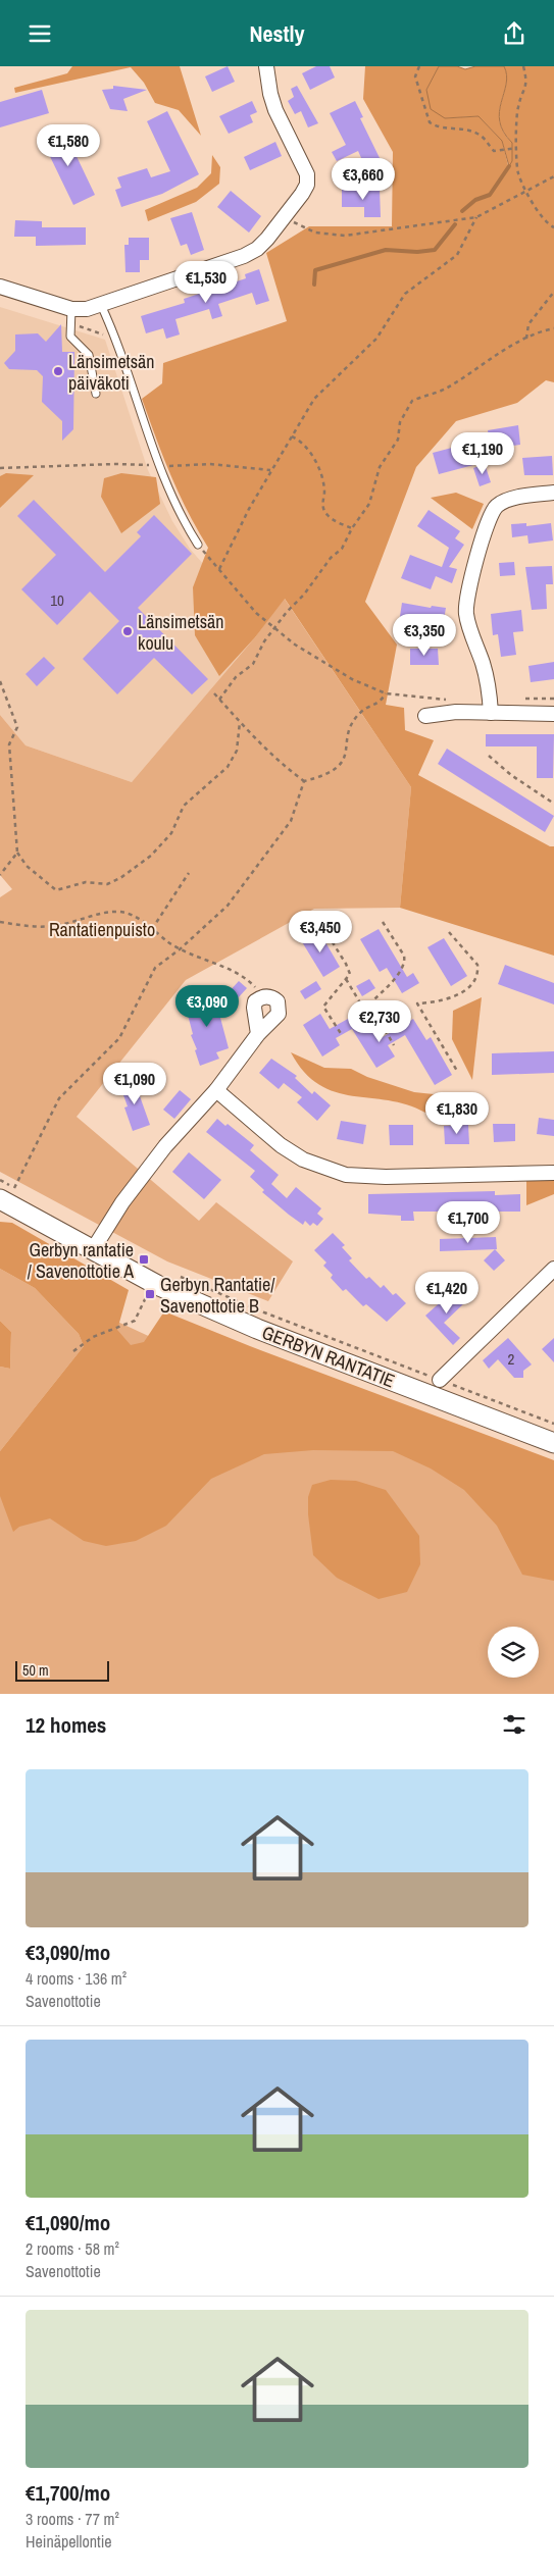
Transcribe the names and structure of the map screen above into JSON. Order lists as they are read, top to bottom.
{
  "streets": {
    "main road": ["GERBYN RANTATIE"]
  },
  "parks": ["Rantatienpuisto"],
  "places": {
    "other": ["Länsimetsän päiväkoti", "Länsimetsän koulu"],
    "transit": ["Gerbyn rantatie / Savenottotie A", "Gerbyn Rantatie/ Savenottotie B"]
  },
  "house_numbers": ["10", "2"],
  "scale_bar": "50 m",
  "page": {
    "header": "Nestly",
    "price": [
      "€1,580",
      "€3,660",
      "€1,530",
      "€1,190",
      "€3,350",
      "€3,450",
      "€3,090",
      "€2,730",
      "€1,090",
      "€1,830",
      "€1,700",
      "€1,420"
    ],
    "scale": "50 m",
    "heading": "12 homes",
    "list": [
      {
        "name": "€3,090/mo",
        "note": "4 rooms · 136 m² · Savenottotie"
      },
      {
        "name": "€1,090/mo",
        "note": "2 rooms · 58 m² · Savenottotie"
      },
      {
        "name": "€1,700/mo",
        "note": "3 rooms · 77 m² · Heinäpellontie"
      }
    ]
  }
}
